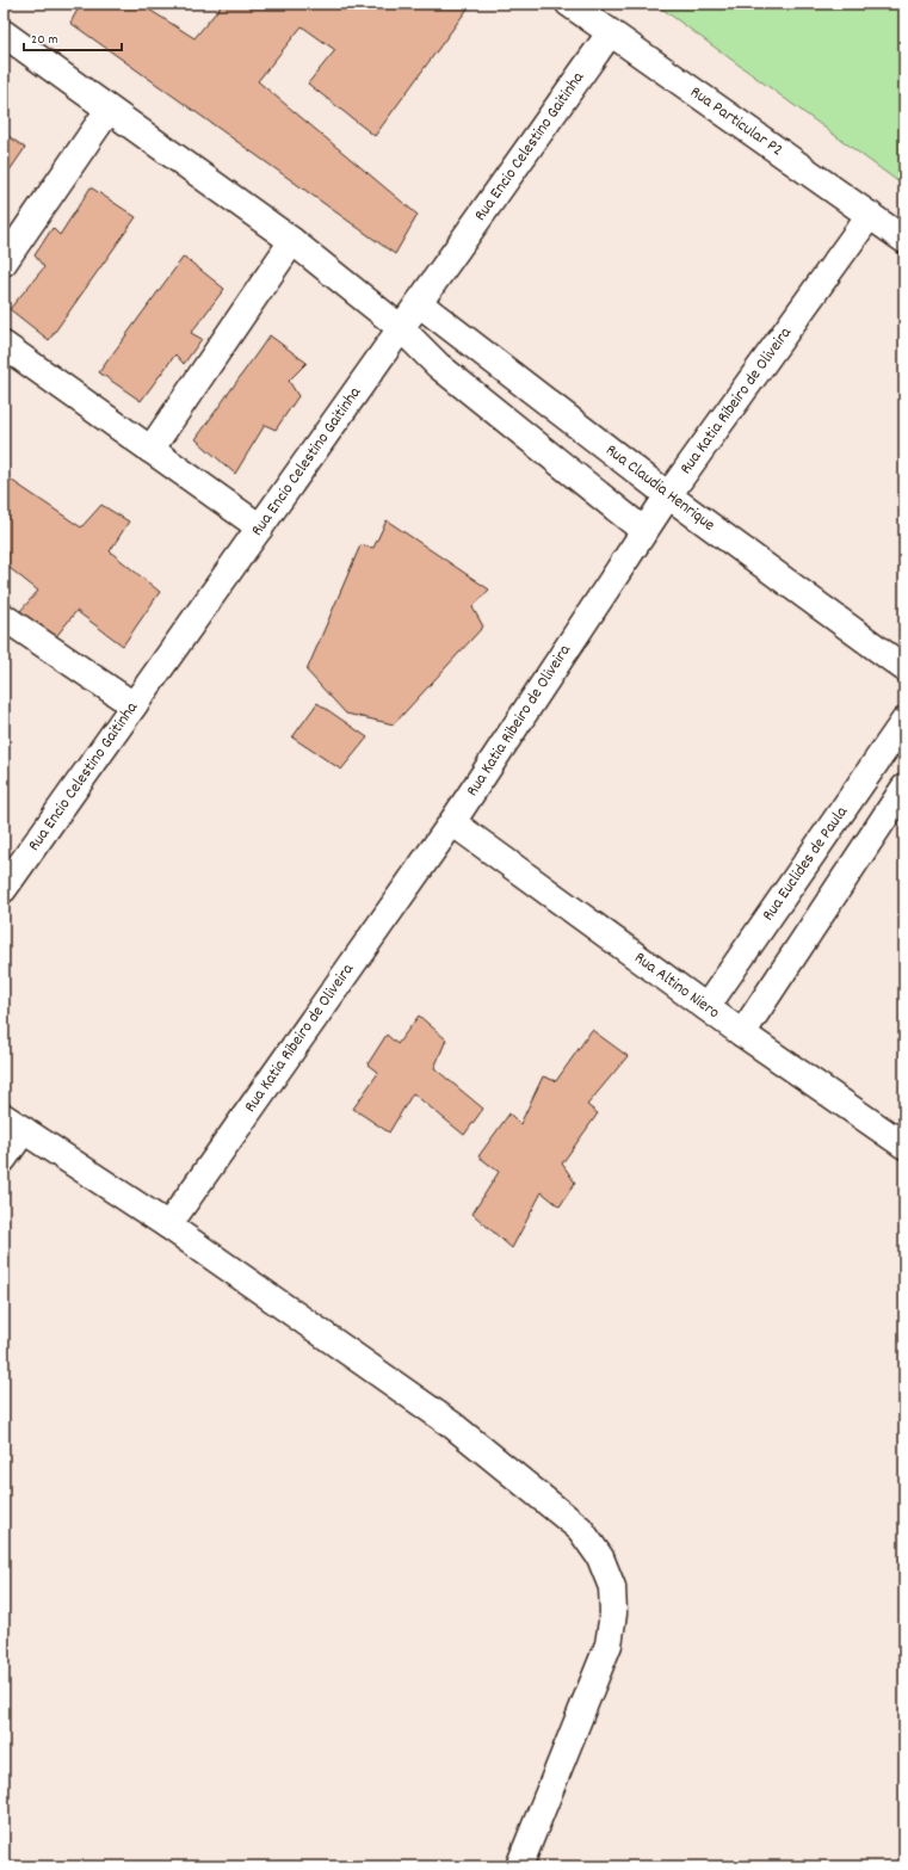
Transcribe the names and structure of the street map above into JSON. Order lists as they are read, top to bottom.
{
  "streets": {
    "street": [
      "Rua Particular P2",
      "Rua Encio Celestino Gaitinha",
      "Rua Katia Ribeiro de Oliveira",
      "Rua Claudia Henrique",
      "Rua Euclides de Paula",
      "Rua Altino Niero"
    ]
  },
  "crossings": [
    ["Rua Particular P2", "Rua Encio Celestino Gaitinha"],
    ["Rua Particular P2", "Rua Katia Ribeiro de Oliveira"],
    ["Rua Encio Celestino Gaitinha", "Rua Claudia Henrique"],
    ["Rua Katia Ribeiro de Oliveira", "Rua Claudia Henrique"],
    ["Rua Katia Ribeiro de Oliveira", "Rua Altino Niero"],
    ["Rua Euclides de Paula", "Rua Altino Niero"]
  ],
  "scale_bar": "20 m"
}
